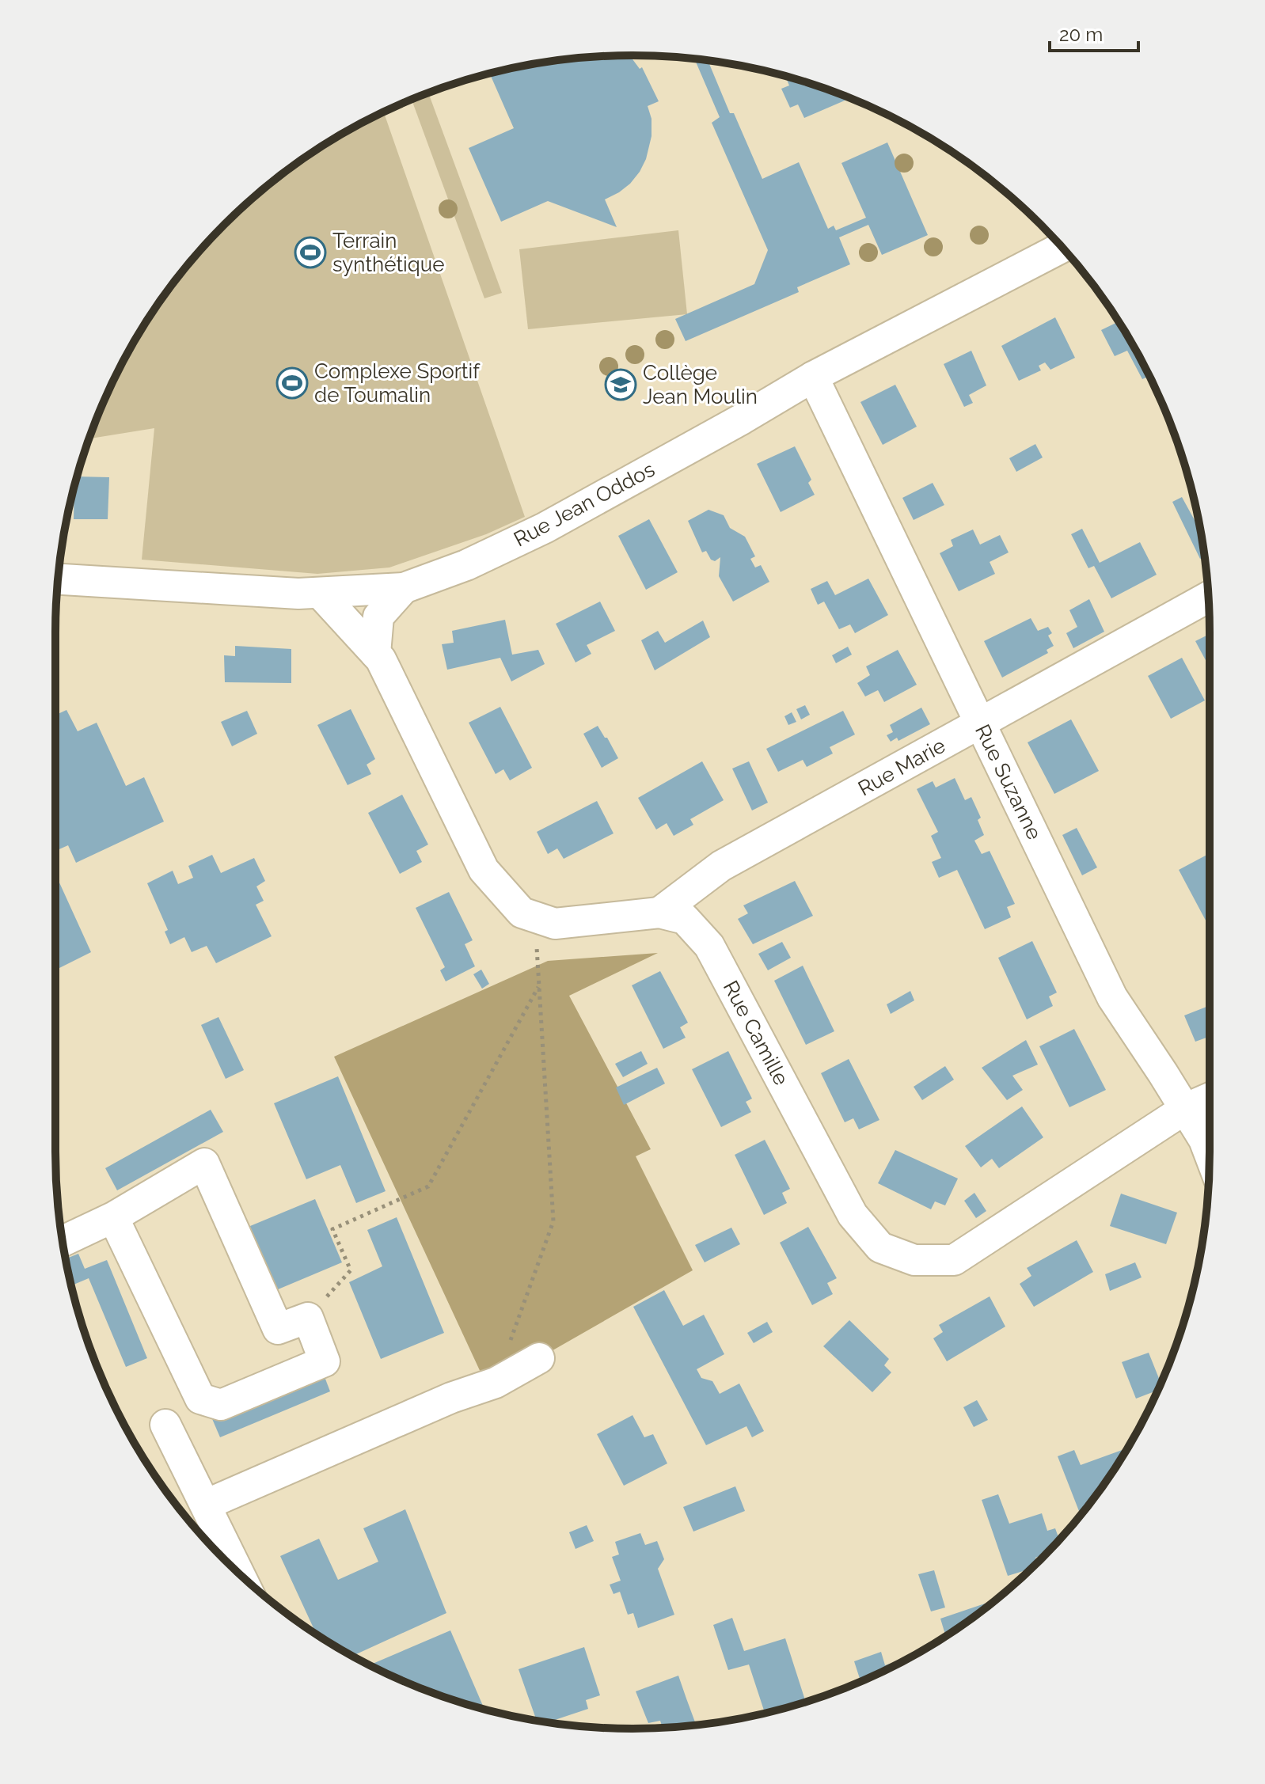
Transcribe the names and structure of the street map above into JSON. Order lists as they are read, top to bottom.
{
  "streets": {
    "street": [
      "Rue Jean Oddos",
      "Rue Marie",
      "Rue Suzanne",
      "Rue Camille"
    ]
  },
  "crossings": [
    ["Rue Jean Oddos", "Rue Suzanne"],
    ["Rue Jean Oddos", "Rue Camille"],
    ["Rue Marie", "Rue Suzanne"],
    ["Rue Marie", "Rue Camille"],
    ["Rue Suzanne", "Rue Camille"]
  ],
  "places": {
    "sports": ["Terrain synthétique", "Complexe Sportif de Toumalin"],
    "school or university": ["Collège Jean Moulin"]
  },
  "scale_bar": "20 m"
}
